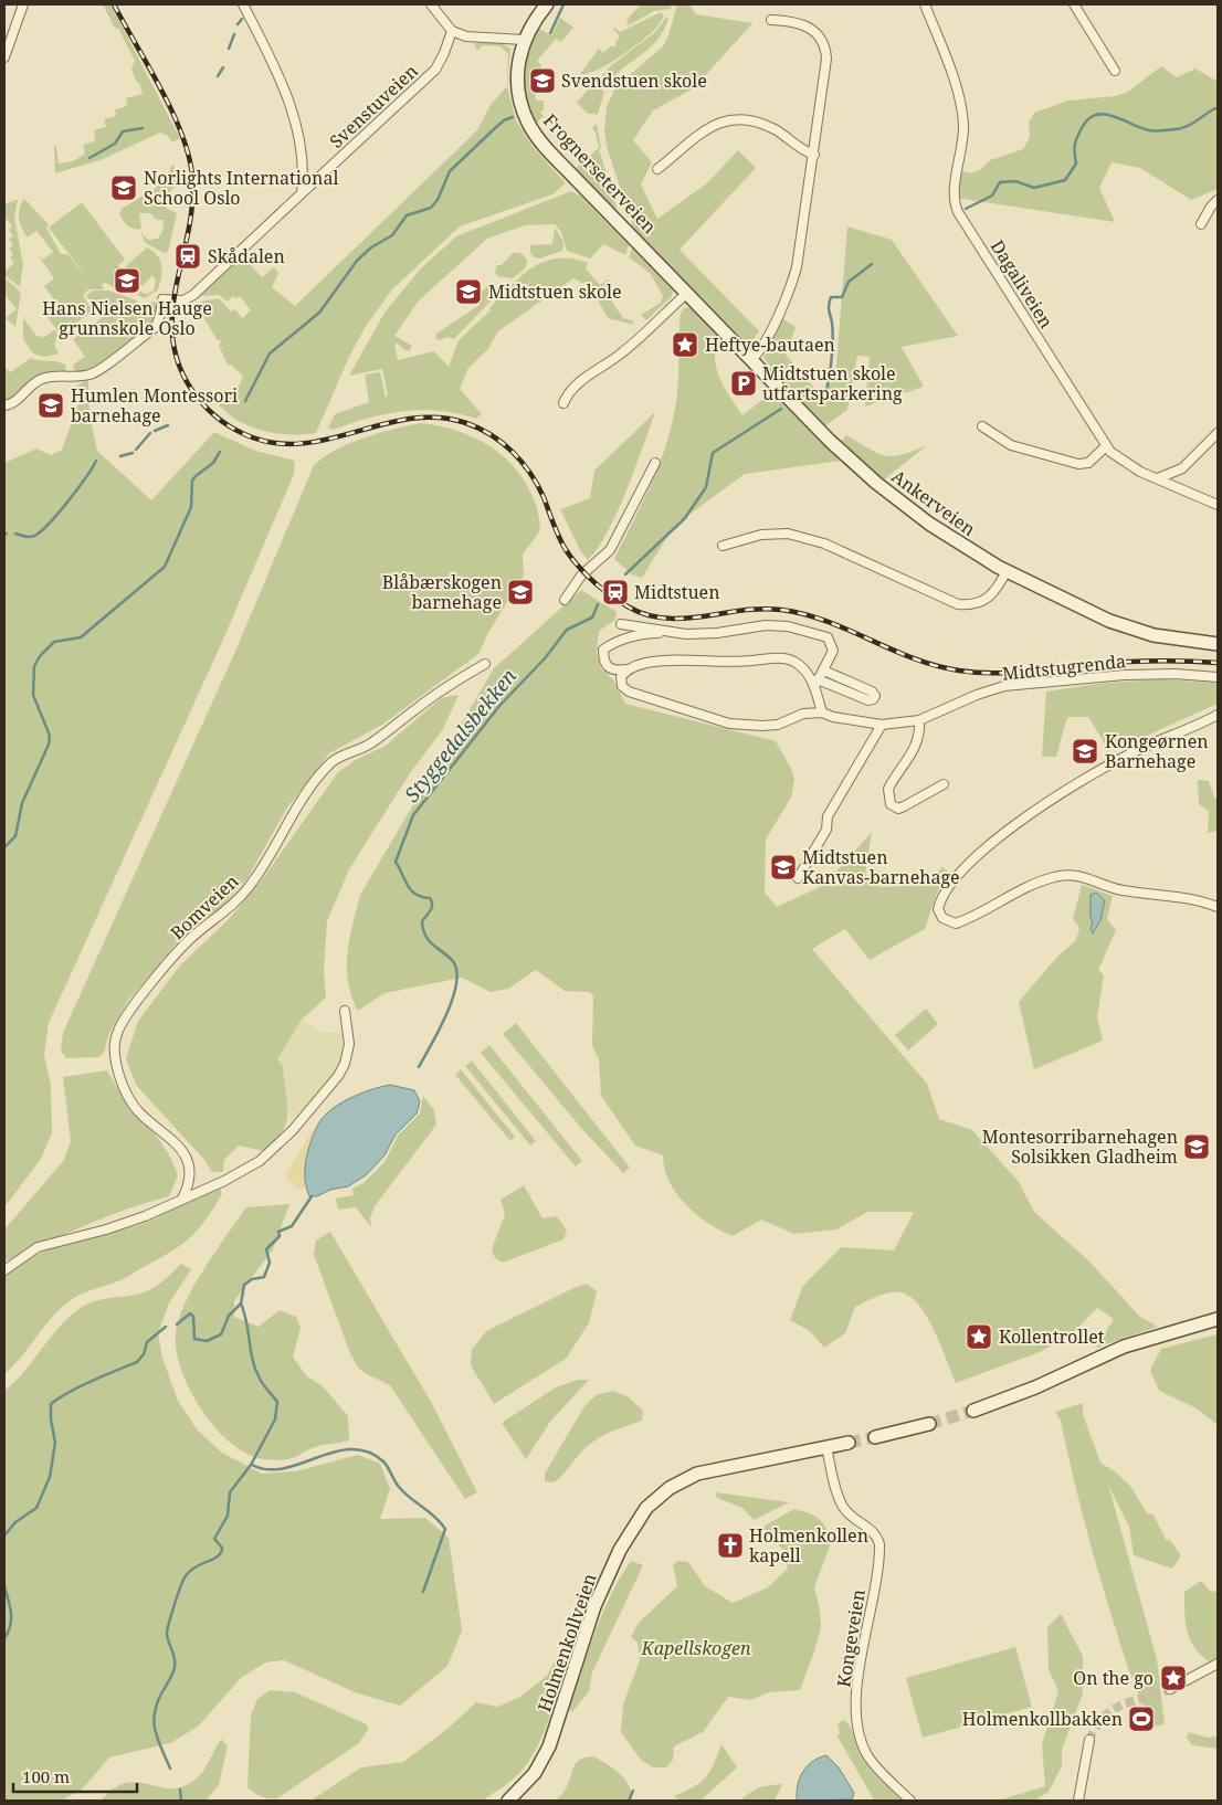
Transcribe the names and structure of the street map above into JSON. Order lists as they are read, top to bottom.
{
  "streets": {
    "main road": ["Frognerseterveien", "Ankerveien", "Holmenkollveien"],
    "street": [
      "Svenstuveien",
      "Dagaliveien",
      "Midtstugrenda",
      "Bomveien",
      "Kongeveien"
    ]
  },
  "crossings": [
    ["Frognerseterveien", "Ankerveien"],
    ["Kongeveien", "Holmenkollveien"]
  ],
  "water": ["Styggedalsbekken"],
  "parks": ["Kapellskogen"],
  "places": {
    "school or university": [
      "Svendstuen skole",
      "Norlights International School Oslo",
      "Hans Nielsen Hauge grunnskole Oslo",
      "Midtstuen skole",
      "Humlen Montessori barnehage",
      "Blåbærskogen barnehage",
      "Kongeørnen Barnehage",
      "Midtstuen Kanvas-barnehage",
      "Montesorribarnehagen Solsikken Gladheim"
    ],
    "station": ["Skådalen", "Midtstuen"],
    "place": ["Heftye-bautaen", "Kollentrollet", "On the go"],
    "parking": ["Midtstuen skole utfartsparkering"],
    "church": ["Holmenkollen kapell"],
    "sports": ["Holmenkollbakken"]
  },
  "scale_bar": "100 m"
}
